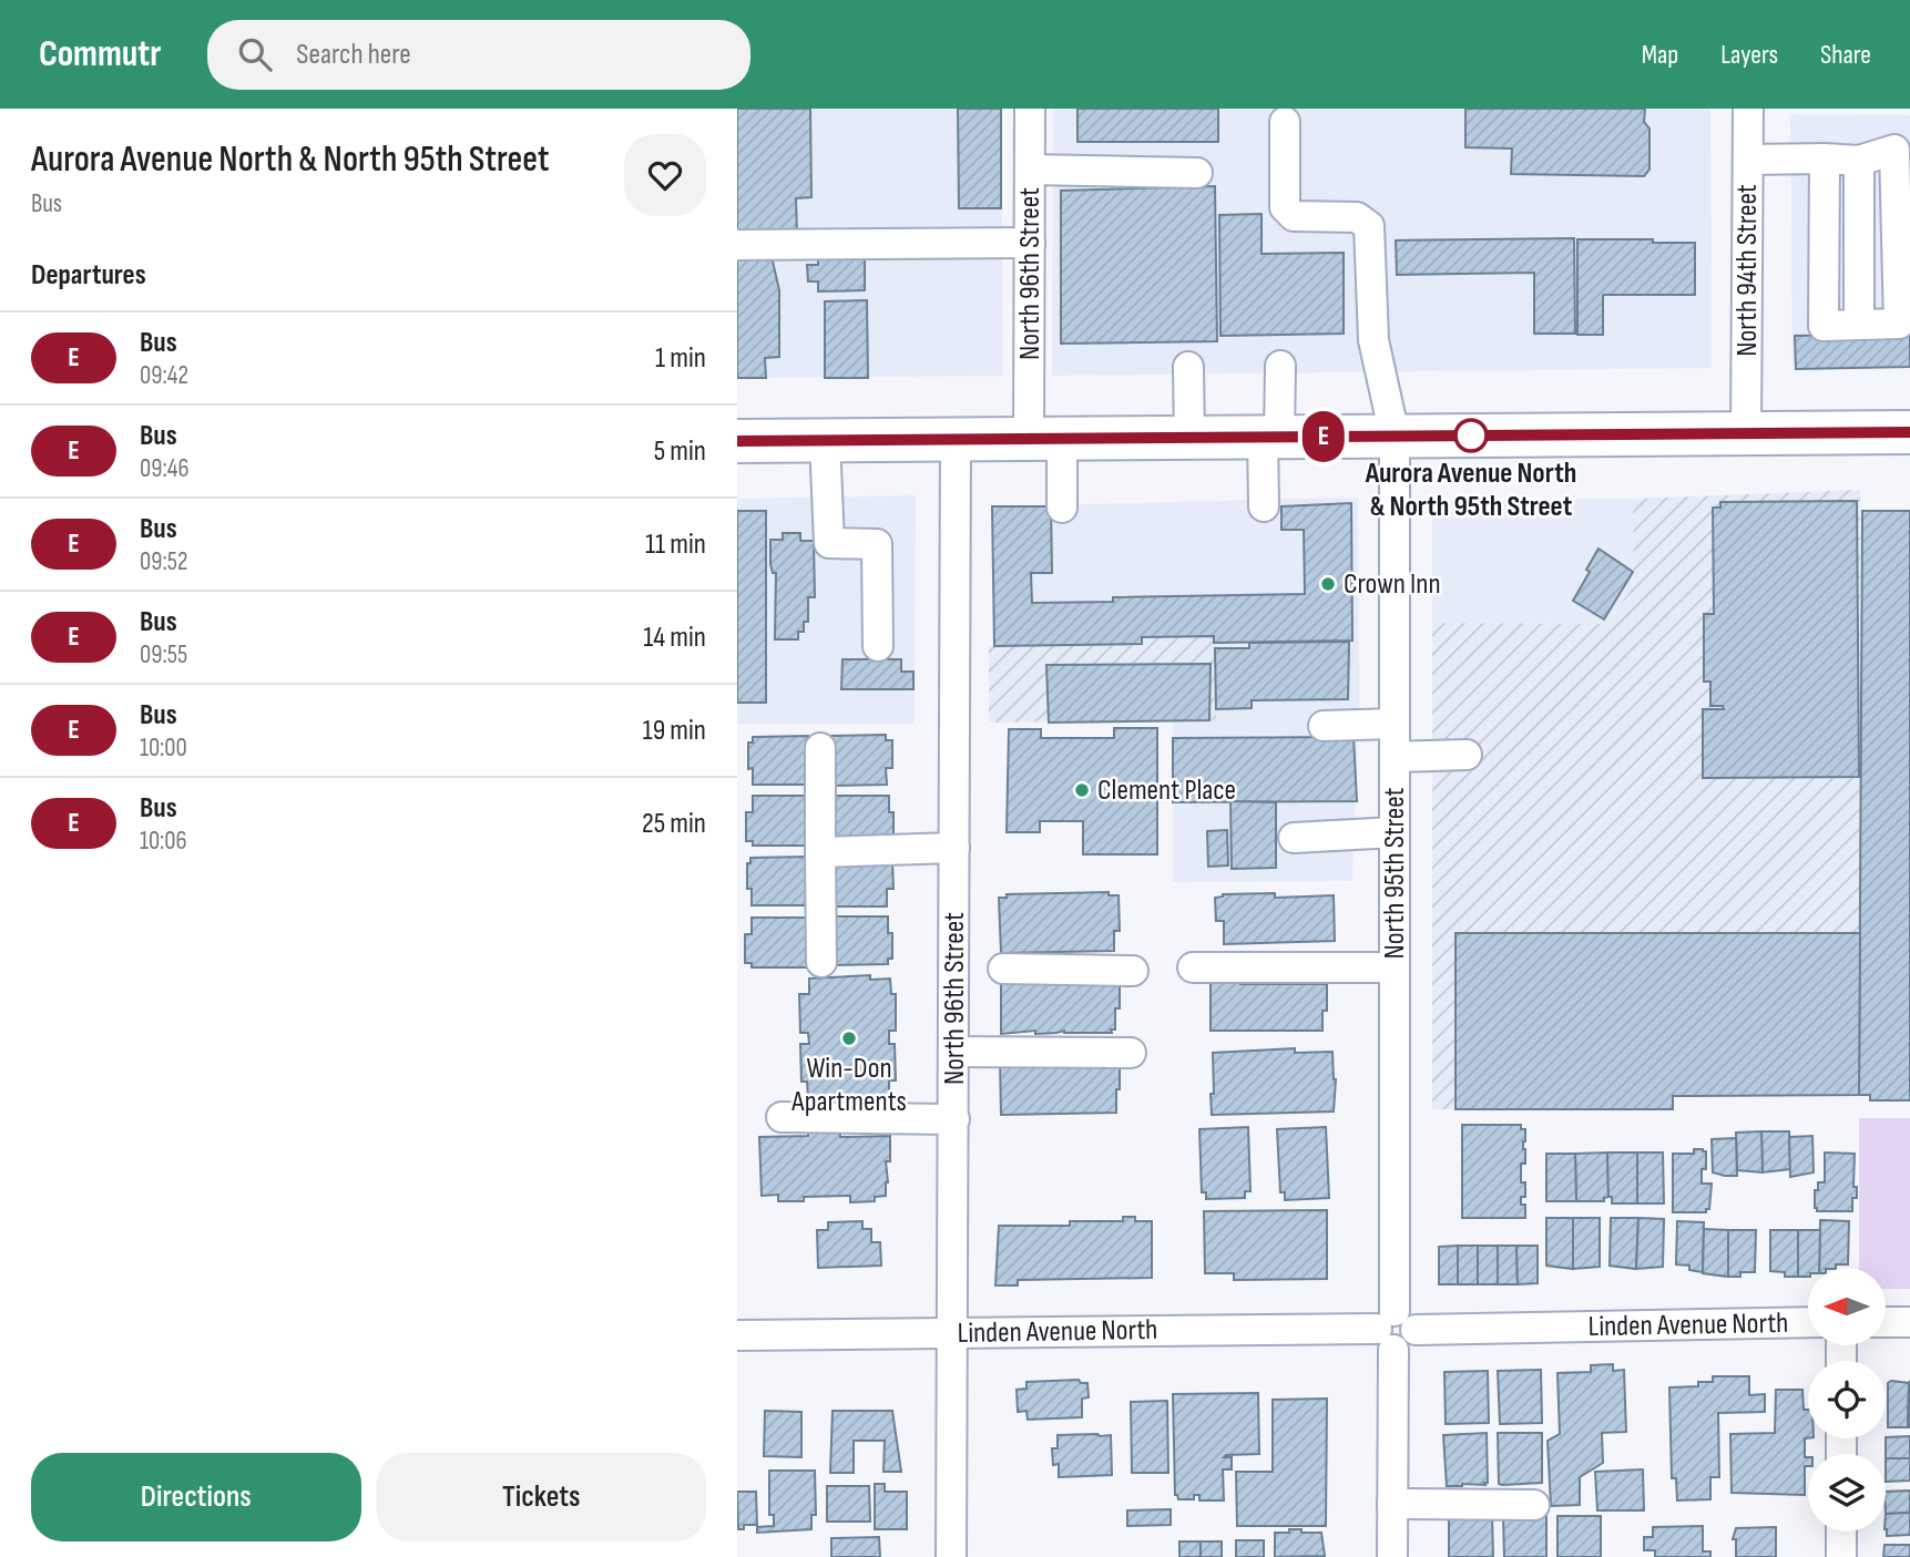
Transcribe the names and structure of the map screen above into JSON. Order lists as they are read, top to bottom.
{
  "streets": {
    "street": [
      "North 94th Street",
      "North 96th Street",
      "North 95th Street",
      "Linden Avenue North"
    ]
  },
  "crossings": [
    ["North 96th Street", "Linden Avenue North"],
    ["North 95th Street", "Linden Avenue North"]
  ],
  "places": [
    "Aurora Avenue North & North 95th Street",
    "Crown Inn",
    "Clement Place",
    "Win-Don Apartments"
  ],
  "lines": ["bus line E"],
  "north": "left",
  "page": {
    "header": "Commutr",
    "search": "Search here",
    "nav": ["Map", "Layers", "Share"],
    "heading": [
      ["Aurora Avenue North & North 95th Street", "Bus"],
      "Departures"
    ],
    "on_map": "E",
    "list": [
      {
        "mark": "E",
        "name": "Bus",
        "note": "09:42",
        "value": "1 min"
      },
      {
        "mark": "E",
        "name": "Bus",
        "note": "09:46",
        "value": "5 min"
      },
      {
        "mark": "E",
        "name": "Bus",
        "note": "09:52",
        "value": "11 min"
      },
      {
        "mark": "E",
        "name": "Bus",
        "note": "09:55",
        "value": "14 min"
      },
      {
        "mark": "E",
        "name": "Bus",
        "note": "10:00",
        "value": "19 min"
      },
      {
        "mark": "E",
        "name": "Bus",
        "note": "10:06",
        "value": "25 min"
      }
    ],
    "buttons": ["Directions", "Tickets"]
  }
}
